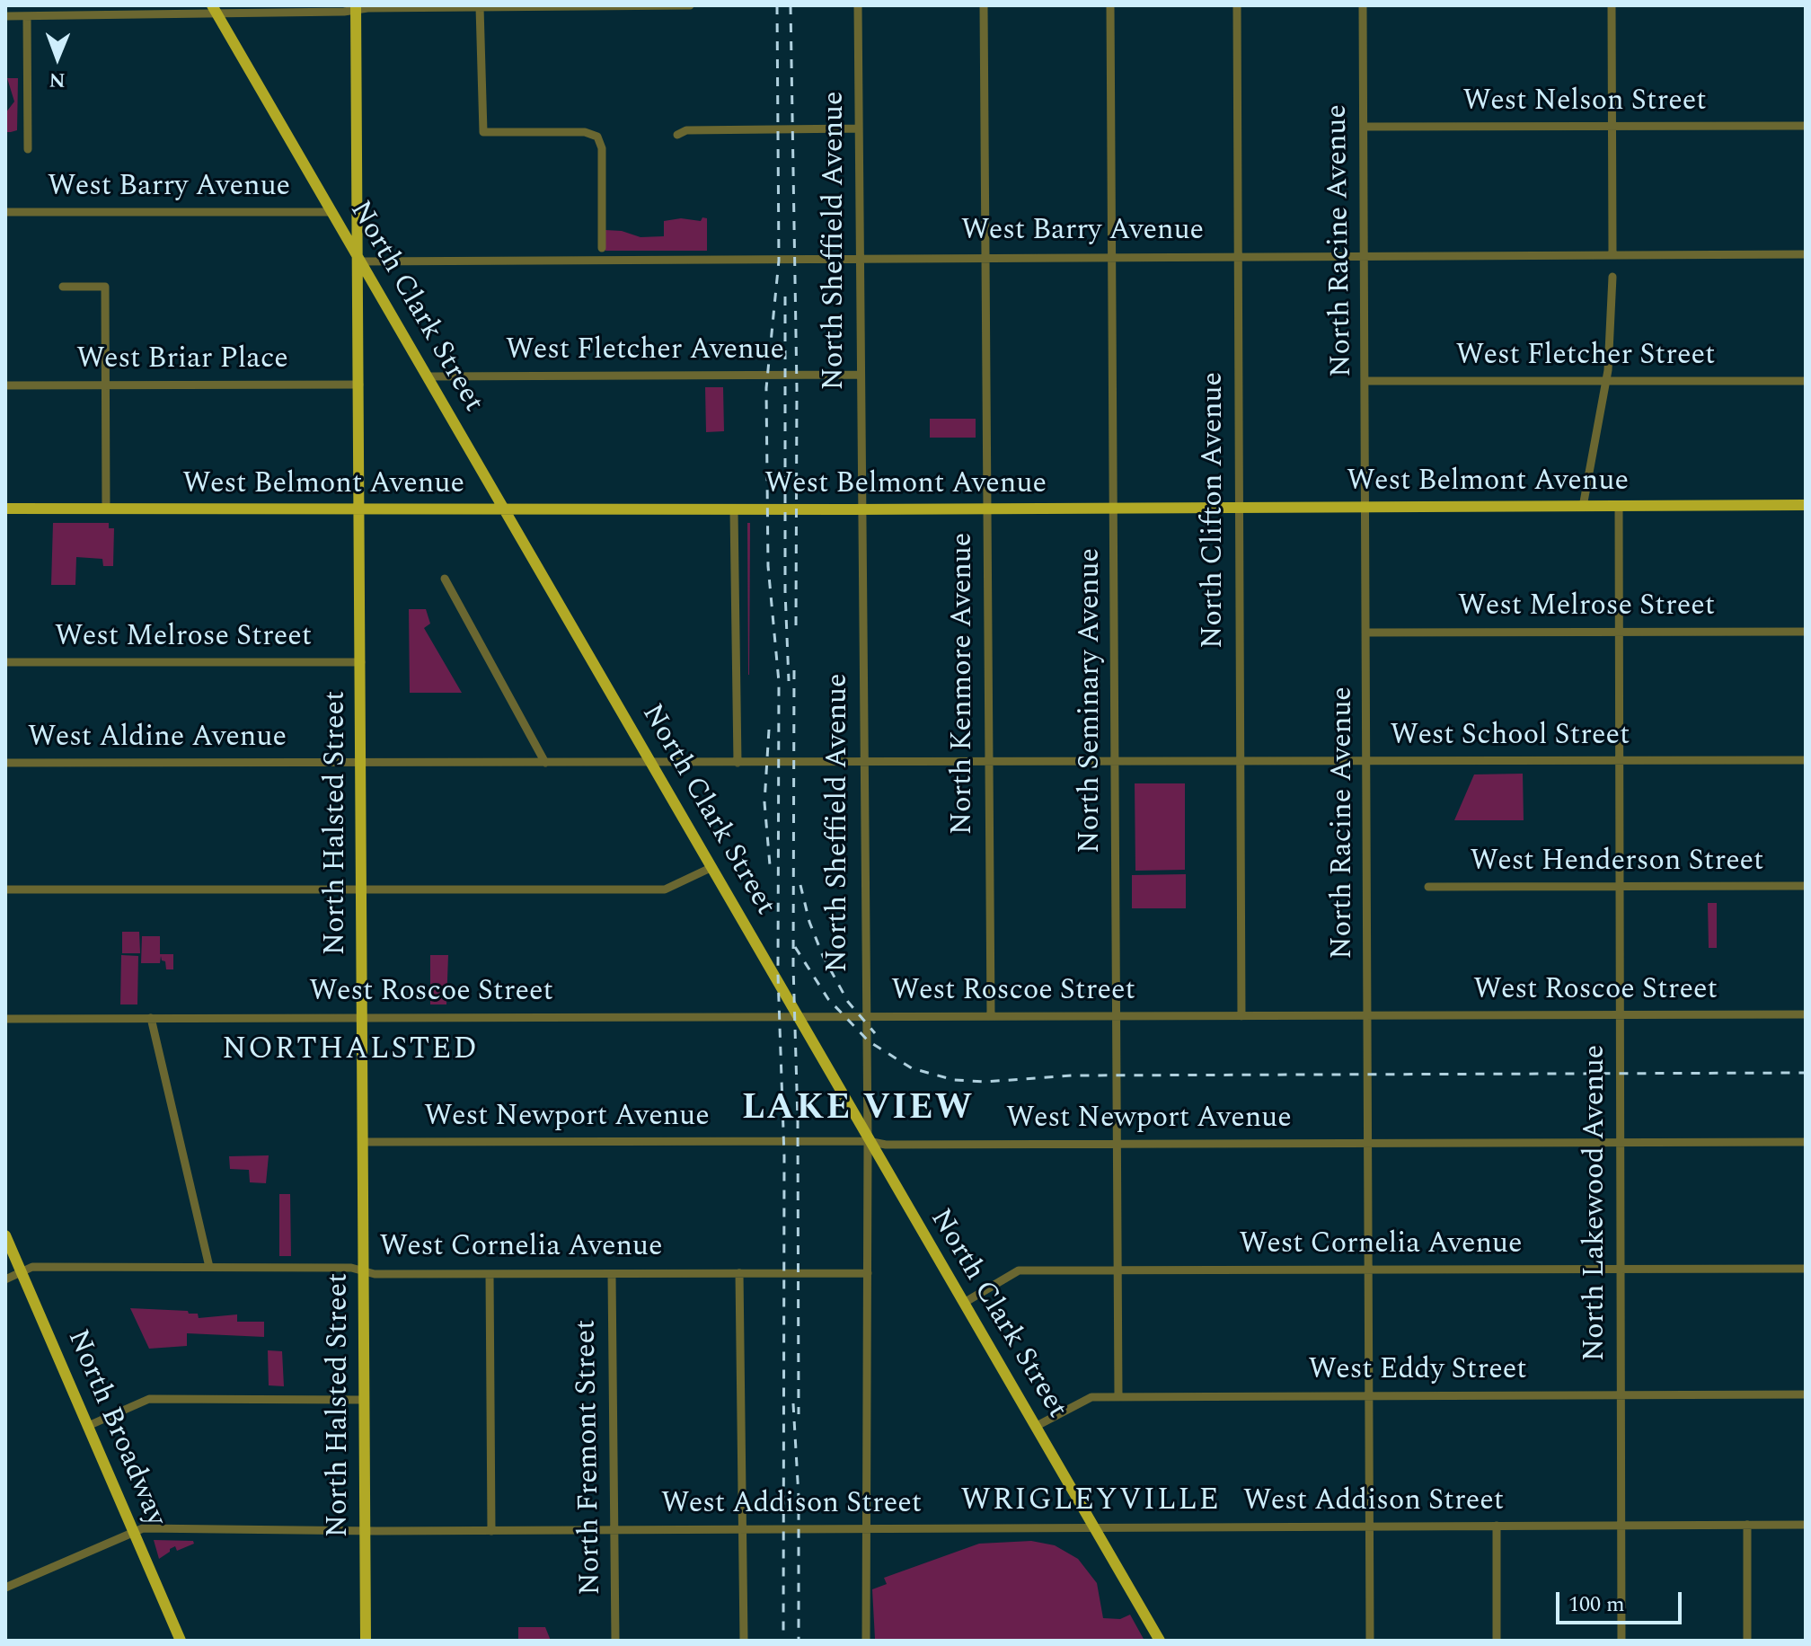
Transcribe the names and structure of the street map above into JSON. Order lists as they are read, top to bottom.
{
  "streets": {
    "main road": [
      "North Clark Street",
      "West Belmont Avenue",
      "North Halsted Street",
      "North Broadway"
    ],
    "street": [
      "West Nelson Street",
      "West Barry Avenue",
      "North Sheffield Avenue",
      "North Racine Avenue",
      "West Fletcher Avenue",
      "West Fletcher Street",
      "West Briar Place",
      "North Clifton Avenue",
      "West Melrose Street",
      "North Kenmore Avenue",
      "North Seminary Avenue",
      "West School Street",
      "West Aldine Avenue",
      "West Henderson Street",
      "West Roscoe Street",
      "West Newport Avenue",
      "North Lakewood Avenue",
      "West Cornelia Avenue",
      "West Eddy Street",
      "North Fremont Street",
      "West Addison Street"
    ]
  },
  "crossings": [
    ["West Nelson Street", "North Racine Avenue"],
    ["West Barry Avenue", "North Sheffield Avenue"],
    ["West Barry Avenue", "North Racine Avenue"],
    ["West Barry Avenue", "North Clark Street"],
    ["West Barry Avenue", "North Clifton Avenue"],
    ["West Barry Avenue", "North Kenmore Avenue"],
    ["West Barry Avenue", "North Seminary Avenue"],
    ["West Barry Avenue", "North Halsted Street"],
    ["North Sheffield Avenue", "North Clark Street"],
    ["North Sheffield Avenue", "West Fletcher Avenue"],
    ["North Sheffield Avenue", "West Belmont Avenue"],
    ["North Sheffield Avenue", "West School Street"],
    ["North Sheffield Avenue", "West Roscoe Street"],
    ["North Sheffield Avenue", "West Newport Avenue"],
    ["North Sheffield Avenue", "West Cornelia Avenue"],
    ["North Sheffield Avenue", "West Addison Street"],
    ["North Racine Avenue", "West Fletcher Street"],
    ["North Racine Avenue", "West Belmont Avenue"],
    ["North Racine Avenue", "West Melrose Street"],
    ["North Racine Avenue", "West School Street"],
    ["North Racine Avenue", "West Roscoe Street"],
    ["North Racine Avenue", "West Newport Avenue"],
    ["North Racine Avenue", "West Cornelia Avenue"],
    ["North Racine Avenue", "West Eddy Street"],
    ["North Racine Avenue", "West Addison Street"],
    ["North Clark Street", "West Fletcher Avenue"],
    ["North Clark Street", "West Belmont Avenue"],
    ["North Clark Street", "West School Street"],
    ["North Clark Street", "West Aldine Avenue"],
    ["North Clark Street", "North Halsted Street"],
    ["North Clark Street", "West Roscoe Street"],
    ["North Clark Street", "West Newport Avenue"],
    ["North Clark Street", "West Cornelia Avenue"],
    ["North Clark Street", "West Eddy Street"],
    ["North Clark Street", "West Addison Street"],
    ["West Briar Place", "North Halsted Street"],
    ["West Belmont Avenue", "North Clifton Avenue"],
    ["West Belmont Avenue", "North Kenmore Avenue"],
    ["West Belmont Avenue", "North Seminary Avenue"],
    ["West Belmont Avenue", "North Halsted Street"],
    ["West Belmont Avenue", "North Lakewood Avenue"],
    ["North Clifton Avenue", "West School Street"],
    ["North Clifton Avenue", "West Roscoe Street"],
    ["West Melrose Street", "North Halsted Street"],
    ["West Melrose Street", "North Lakewood Avenue"],
    ["North Kenmore Avenue", "West School Street"],
    ["North Kenmore Avenue", "West Roscoe Street"],
    ["North Seminary Avenue", "West School Street"],
    ["North Seminary Avenue", "West Roscoe Street"],
    ["North Seminary Avenue", "West Newport Avenue"],
    ["North Seminary Avenue", "West Cornelia Avenue"],
    ["North Seminary Avenue", "West Eddy Street"],
    ["West School Street", "West Aldine Avenue"],
    ["West School Street", "North Lakewood Avenue"],
    ["West Aldine Avenue", "North Halsted Street"],
    ["North Halsted Street", "West Roscoe Street"],
    ["North Halsted Street", "West Newport Avenue"],
    ["North Halsted Street", "West Cornelia Avenue"],
    ["North Halsted Street", "West Addison Street"],
    ["West Henderson Street", "North Lakewood Avenue"],
    ["West Roscoe Street", "North Lakewood Avenue"],
    ["West Newport Avenue", "North Lakewood Avenue"],
    ["North Lakewood Avenue", "West Cornelia Avenue"],
    ["North Lakewood Avenue", "West Eddy Street"],
    ["North Lakewood Avenue", "West Addison Street"],
    ["West Cornelia Avenue", "North Broadway"],
    ["West Cornelia Avenue", "North Fremont Street"],
    ["North Broadway", "West Addison Street"],
    ["North Fremont Street", "West Addison Street"]
  ],
  "districts": ["NORTHALSTED", "LAKE VIEW", "WRIGLEYVILLE"],
  "scale_bar": "100 m",
  "north": "bottom"
}
